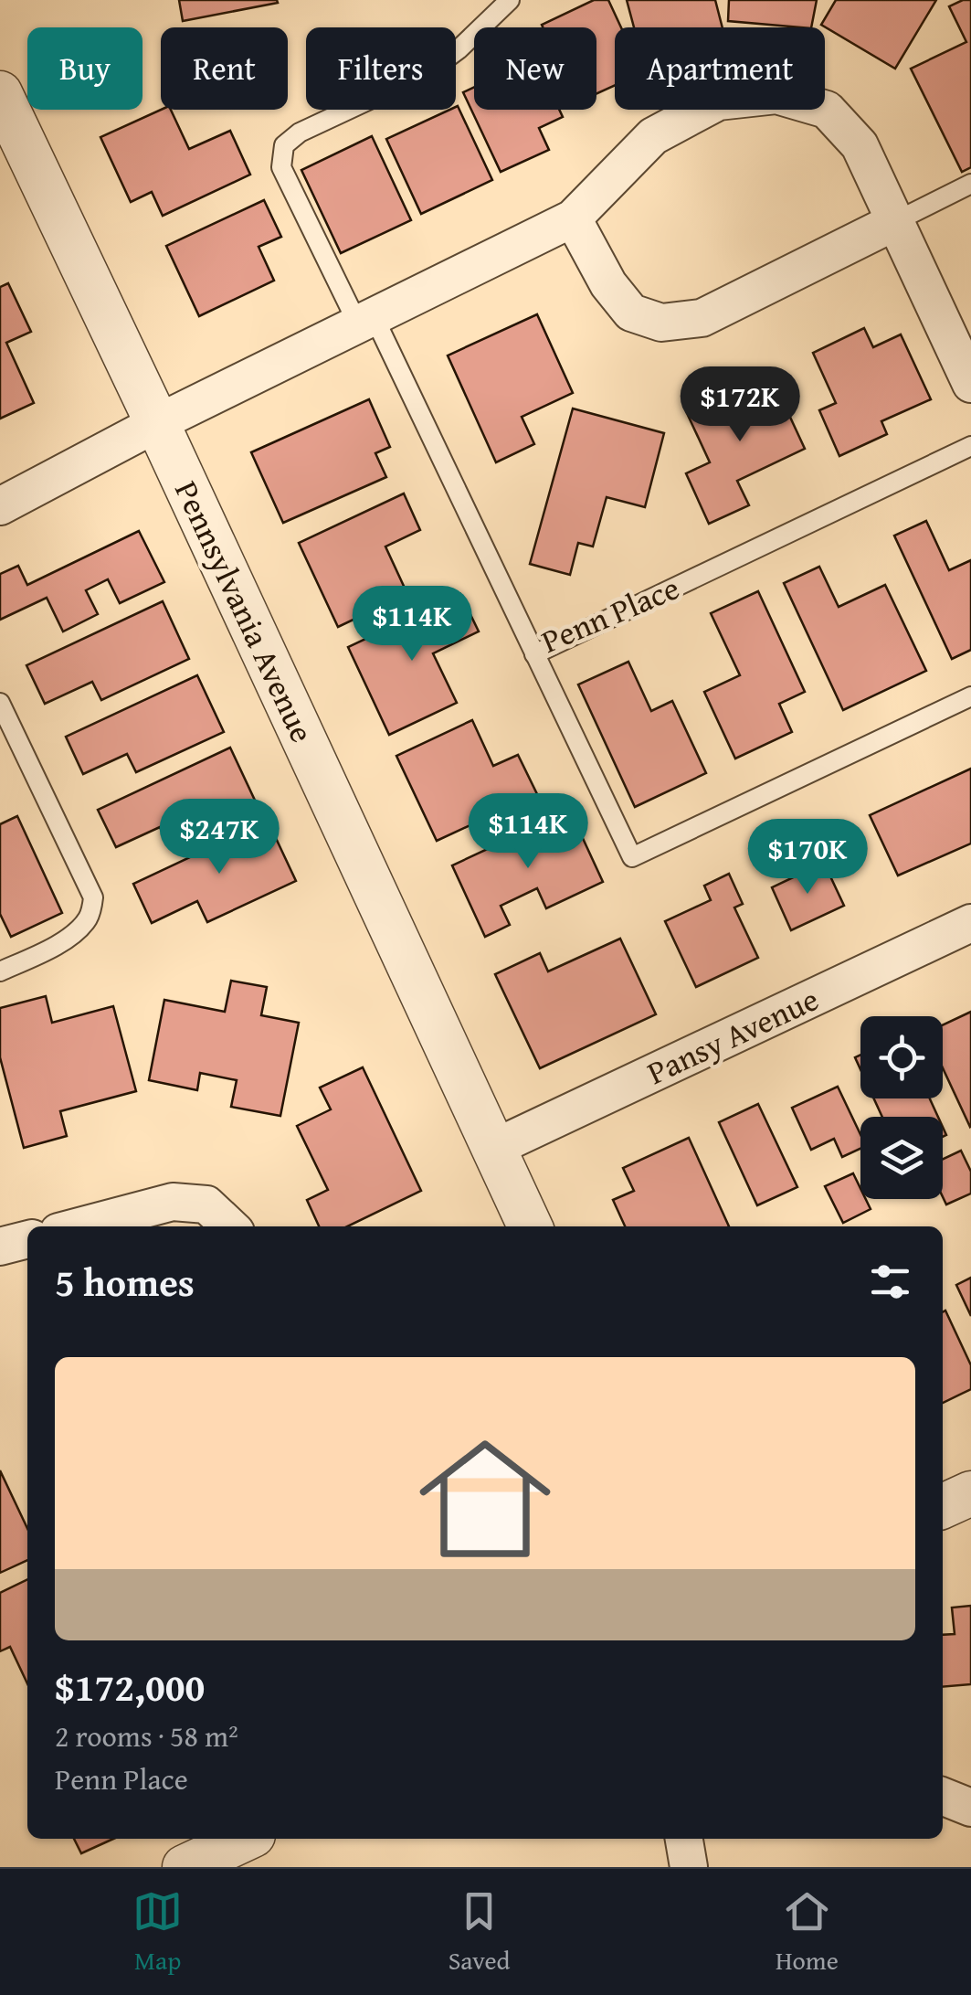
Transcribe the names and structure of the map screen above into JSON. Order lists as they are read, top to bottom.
{
  "streets": {
    "street": ["Pennsylvania Avenue", "Pansy Avenue"],
    "lane": ["Penn Place"]
  },
  "crossings": [
    ["Pennsylvania Avenue", "Pansy Avenue"]
  ],
  "page": {
    "chip": [
      "Buy",
      "Rent",
      "Filters",
      "New",
      "Apartment"
    ],
    "price": [
      "$172K",
      "$114K",
      "$114K",
      "$247K",
      "$170K"
    ],
    "heading": "5 homes",
    "list": [
      {
        "name": "$172,000",
        "note": "2 rooms · 58 m² · Penn Place"
      }
    ],
    "tabs": ["Map", "Saved", "Home"]
  }
}
